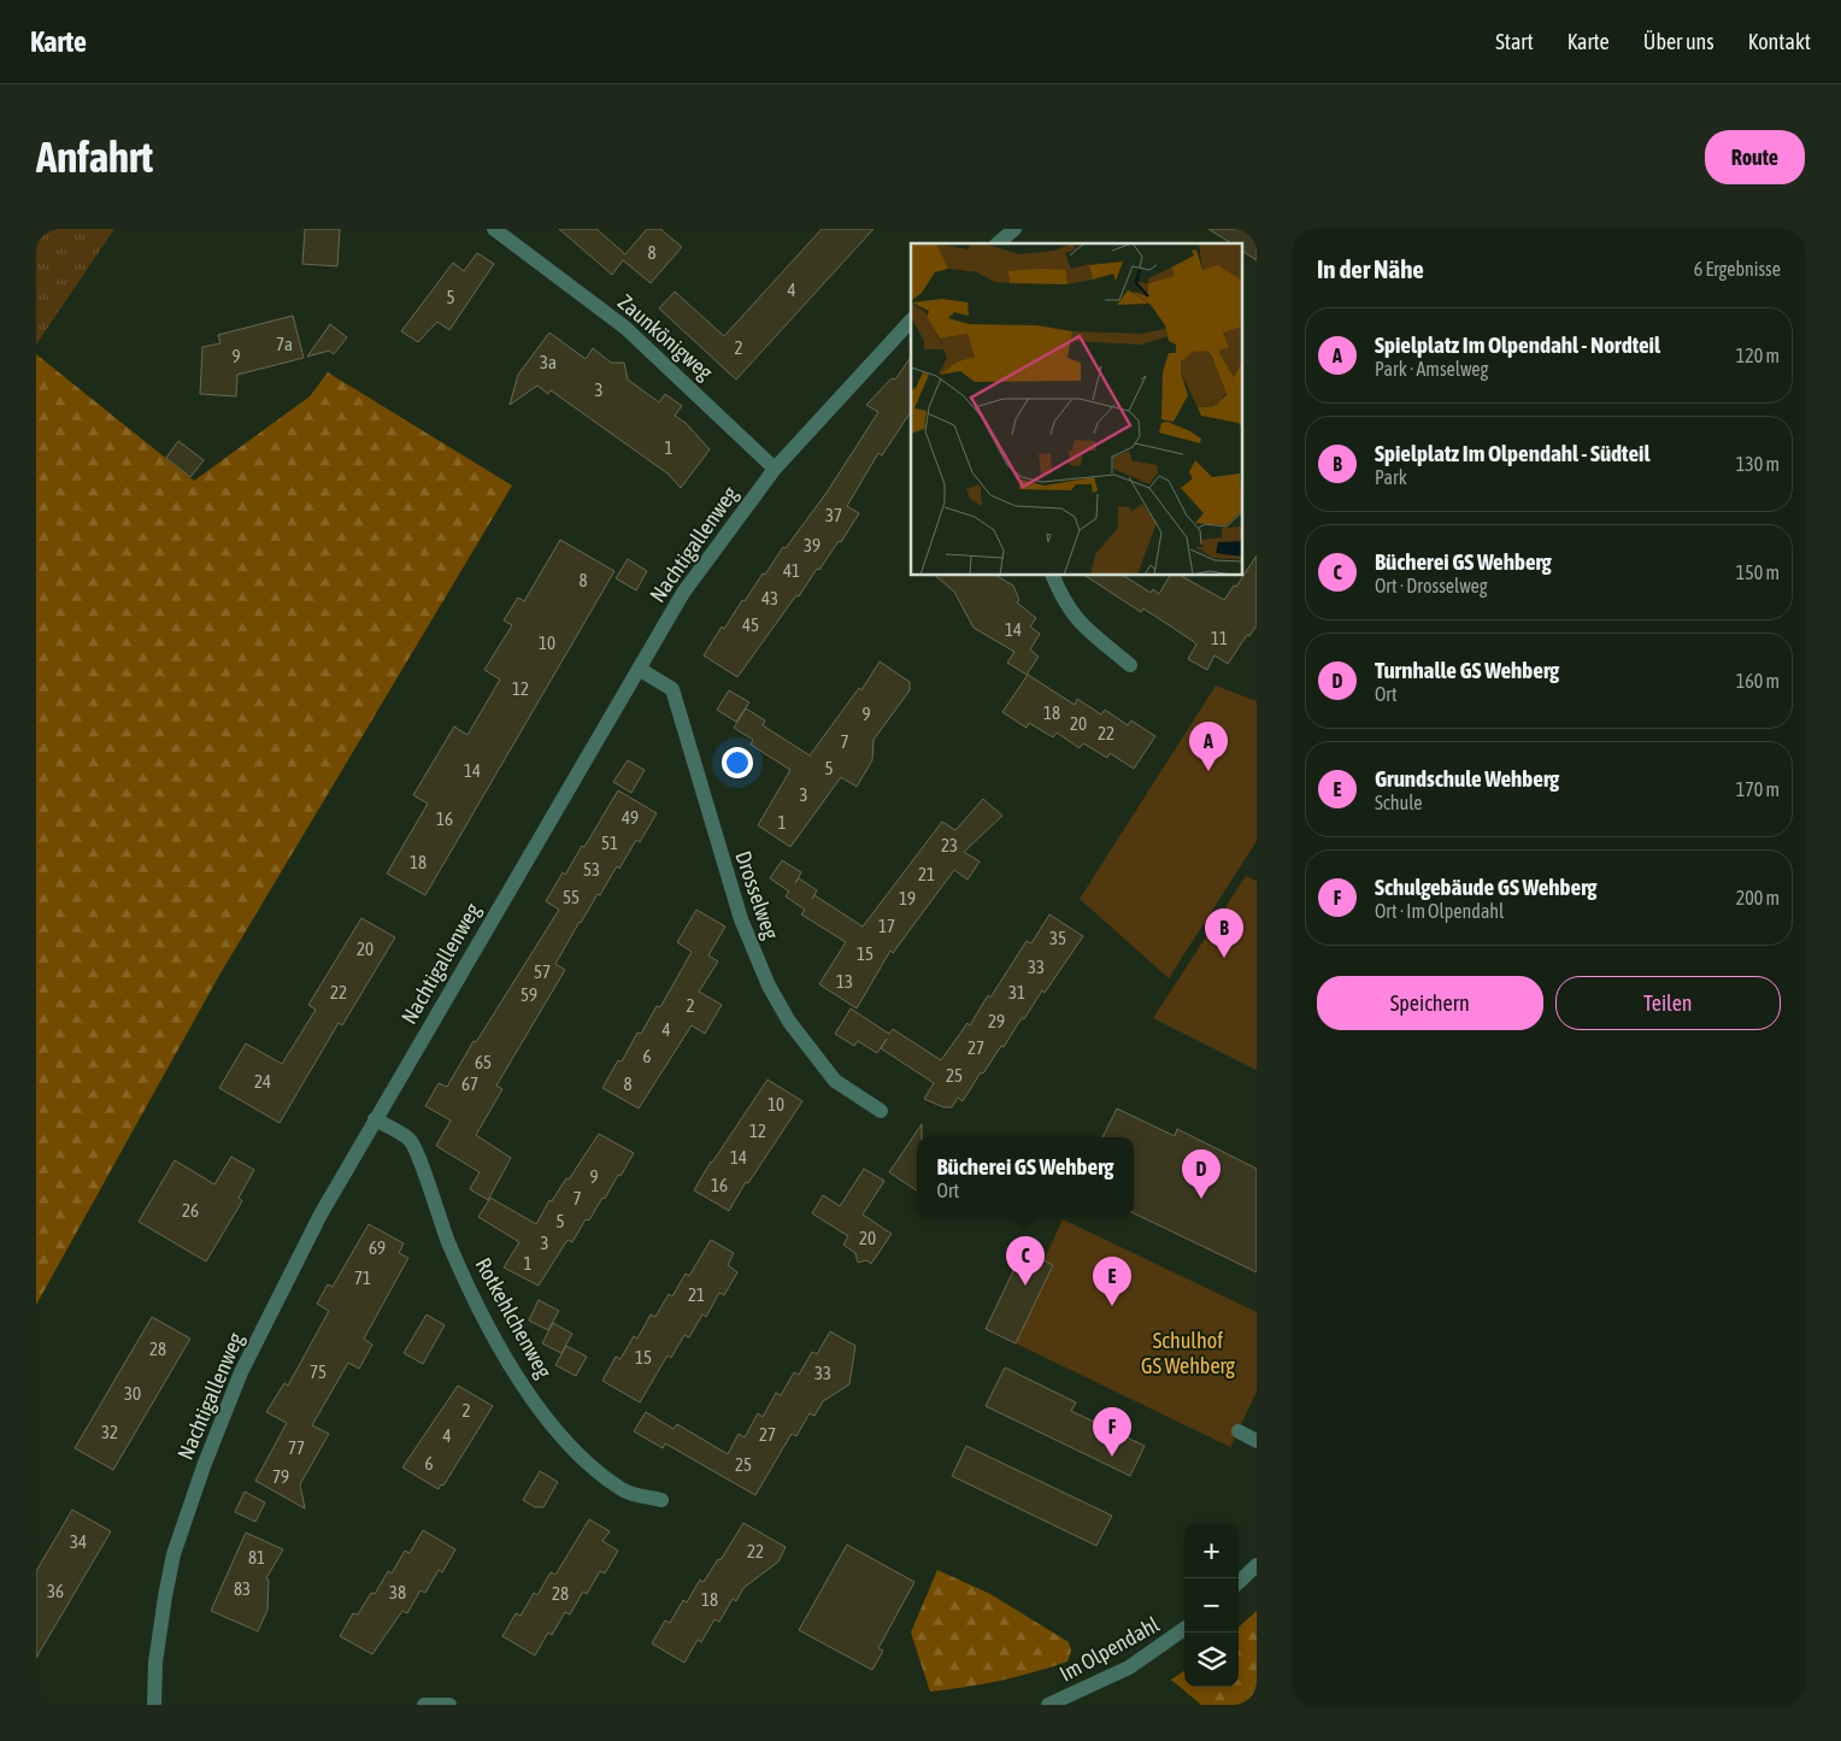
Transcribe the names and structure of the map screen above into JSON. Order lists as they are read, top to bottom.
{
  "streets": {
    "street": [
      "Zaunkönigweg",
      "Nachtigallenweg",
      "Drosselweg",
      "Rotkehlchenweg",
      "Im Olpendahl"
    ]
  },
  "crossings": [
    ["Zaunkönigweg", "Nachtigallenweg"],
    ["Nachtigallenweg", "Drosselweg"],
    ["Nachtigallenweg", "Rotkehlchenweg"]
  ],
  "parks": ["Schulhof GS Wehberg"],
  "house_numbers": [
    "8",
    "4",
    "5",
    "7a",
    "2",
    "9",
    "3a",
    "3",
    "1",
    "37",
    "39",
    "41",
    "8",
    "43",
    "45",
    "14",
    "11",
    "10",
    "12",
    "18",
    "9",
    "20",
    "22",
    "7",
    "5",
    "14",
    "3",
    "49",
    "16",
    "1",
    "51",
    "23",
    "18",
    "53",
    "21",
    "55",
    "19",
    "17",
    "35",
    "20",
    "15",
    "33",
    "57",
    "13",
    "22",
    "31",
    "59",
    "2",
    "29",
    "4",
    "27",
    "6",
    "65",
    "25",
    "24",
    "67",
    "8",
    "10",
    "12",
    "14",
    "9",
    "16",
    "7",
    "26",
    "5",
    "20",
    "3",
    "69",
    "1",
    "71",
    "21",
    "28",
    "15",
    "75",
    "33",
    "30",
    "2",
    "32",
    "27",
    "4",
    "77",
    "6",
    "25",
    "79",
    "34",
    "22",
    "81",
    "83",
    "36",
    "38",
    "28",
    "18"
  ],
  "page": {
    "header": "Karte",
    "nav": [
      "Start",
      "Karte",
      "Über uns",
      "Kontakt"
    ],
    "buttons": [
      "Route",
      ["Speichern", "Teilen"]
    ],
    "title": "Anfahrt",
    "heading": ["In der Nähe", "6 Ergebnisse"],
    "list": [
      {
        "mark": "A",
        "name": "Spielplatz Im Olpendahl - Nordteil",
        "note": "Park · Amselweg",
        "value": "120 m"
      },
      {
        "mark": "B",
        "name": "Spielplatz Im Olpendahl - Südteil",
        "note": "Park",
        "value": "130 m"
      },
      {
        "mark": "C",
        "name": "Bücherei GS Wehberg",
        "note": "Ort · Drosselweg",
        "value": "150 m"
      },
      {
        "mark": "D",
        "name": "Turnhalle GS Wehberg",
        "note": "Ort",
        "value": "160 m"
      },
      {
        "mark": "E",
        "name": "Grundschule Wehberg",
        "note": "Schule",
        "value": "170 m"
      },
      {
        "mark": "F",
        "name": "Schulgebäude GS Wehberg",
        "note": "Ort · Im Olpendahl",
        "value": "200 m"
      }
    ],
    "pins": [
      "A",
      "B",
      "D",
      "C",
      "E",
      "F"
    ],
    "popup": ["Bücherei GS Wehberg", "Ort"],
    "map_buttons": ["+", "−"]
  }
}
